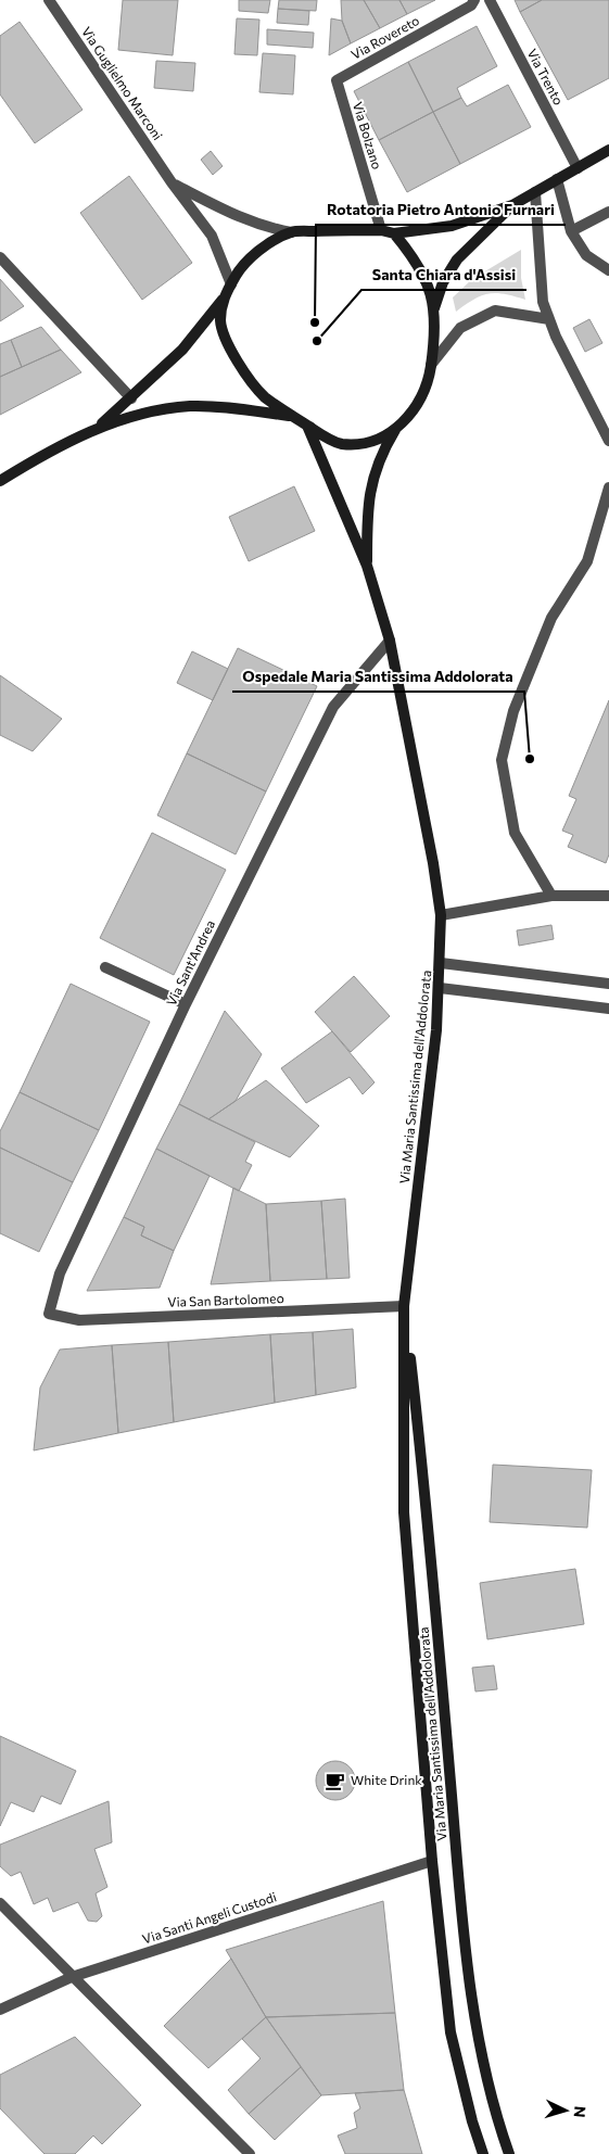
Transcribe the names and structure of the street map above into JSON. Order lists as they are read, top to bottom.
{
  "streets": {
    "street": [
      "Via Rovereto",
      "Via Trento",
      "Via Guglielmo Marconi",
      "Via Bolzano",
      "Via Sant'Andrea",
      "Via Maria Santissima dell'Addolorata",
      "Via San Bartolomeo",
      "Via Santi Angeli Custodi"
    ]
  },
  "crossings": [
    ["Via Rovereto", "Via Bolzano"],
    ["Via Sant'Andrea", "Via Maria Santissima dell'Addolorata"],
    ["Via Sant'Andrea", "Via San Bartolomeo"],
    ["Via Maria Santissima dell'Addolorata", "Via San Bartolomeo"],
    ["Via Maria Santissima dell'Addolorata", "Via Santi Angeli Custodi"]
  ],
  "places": {
    "other": ["Rotatoria Pietro Antonio Furnari", "Santa Chiara d'Assisi", "Ospedale Maria Santissima Addolorata"],
    "cafe": ["White Drink"]
  },
  "north": "right"
}
